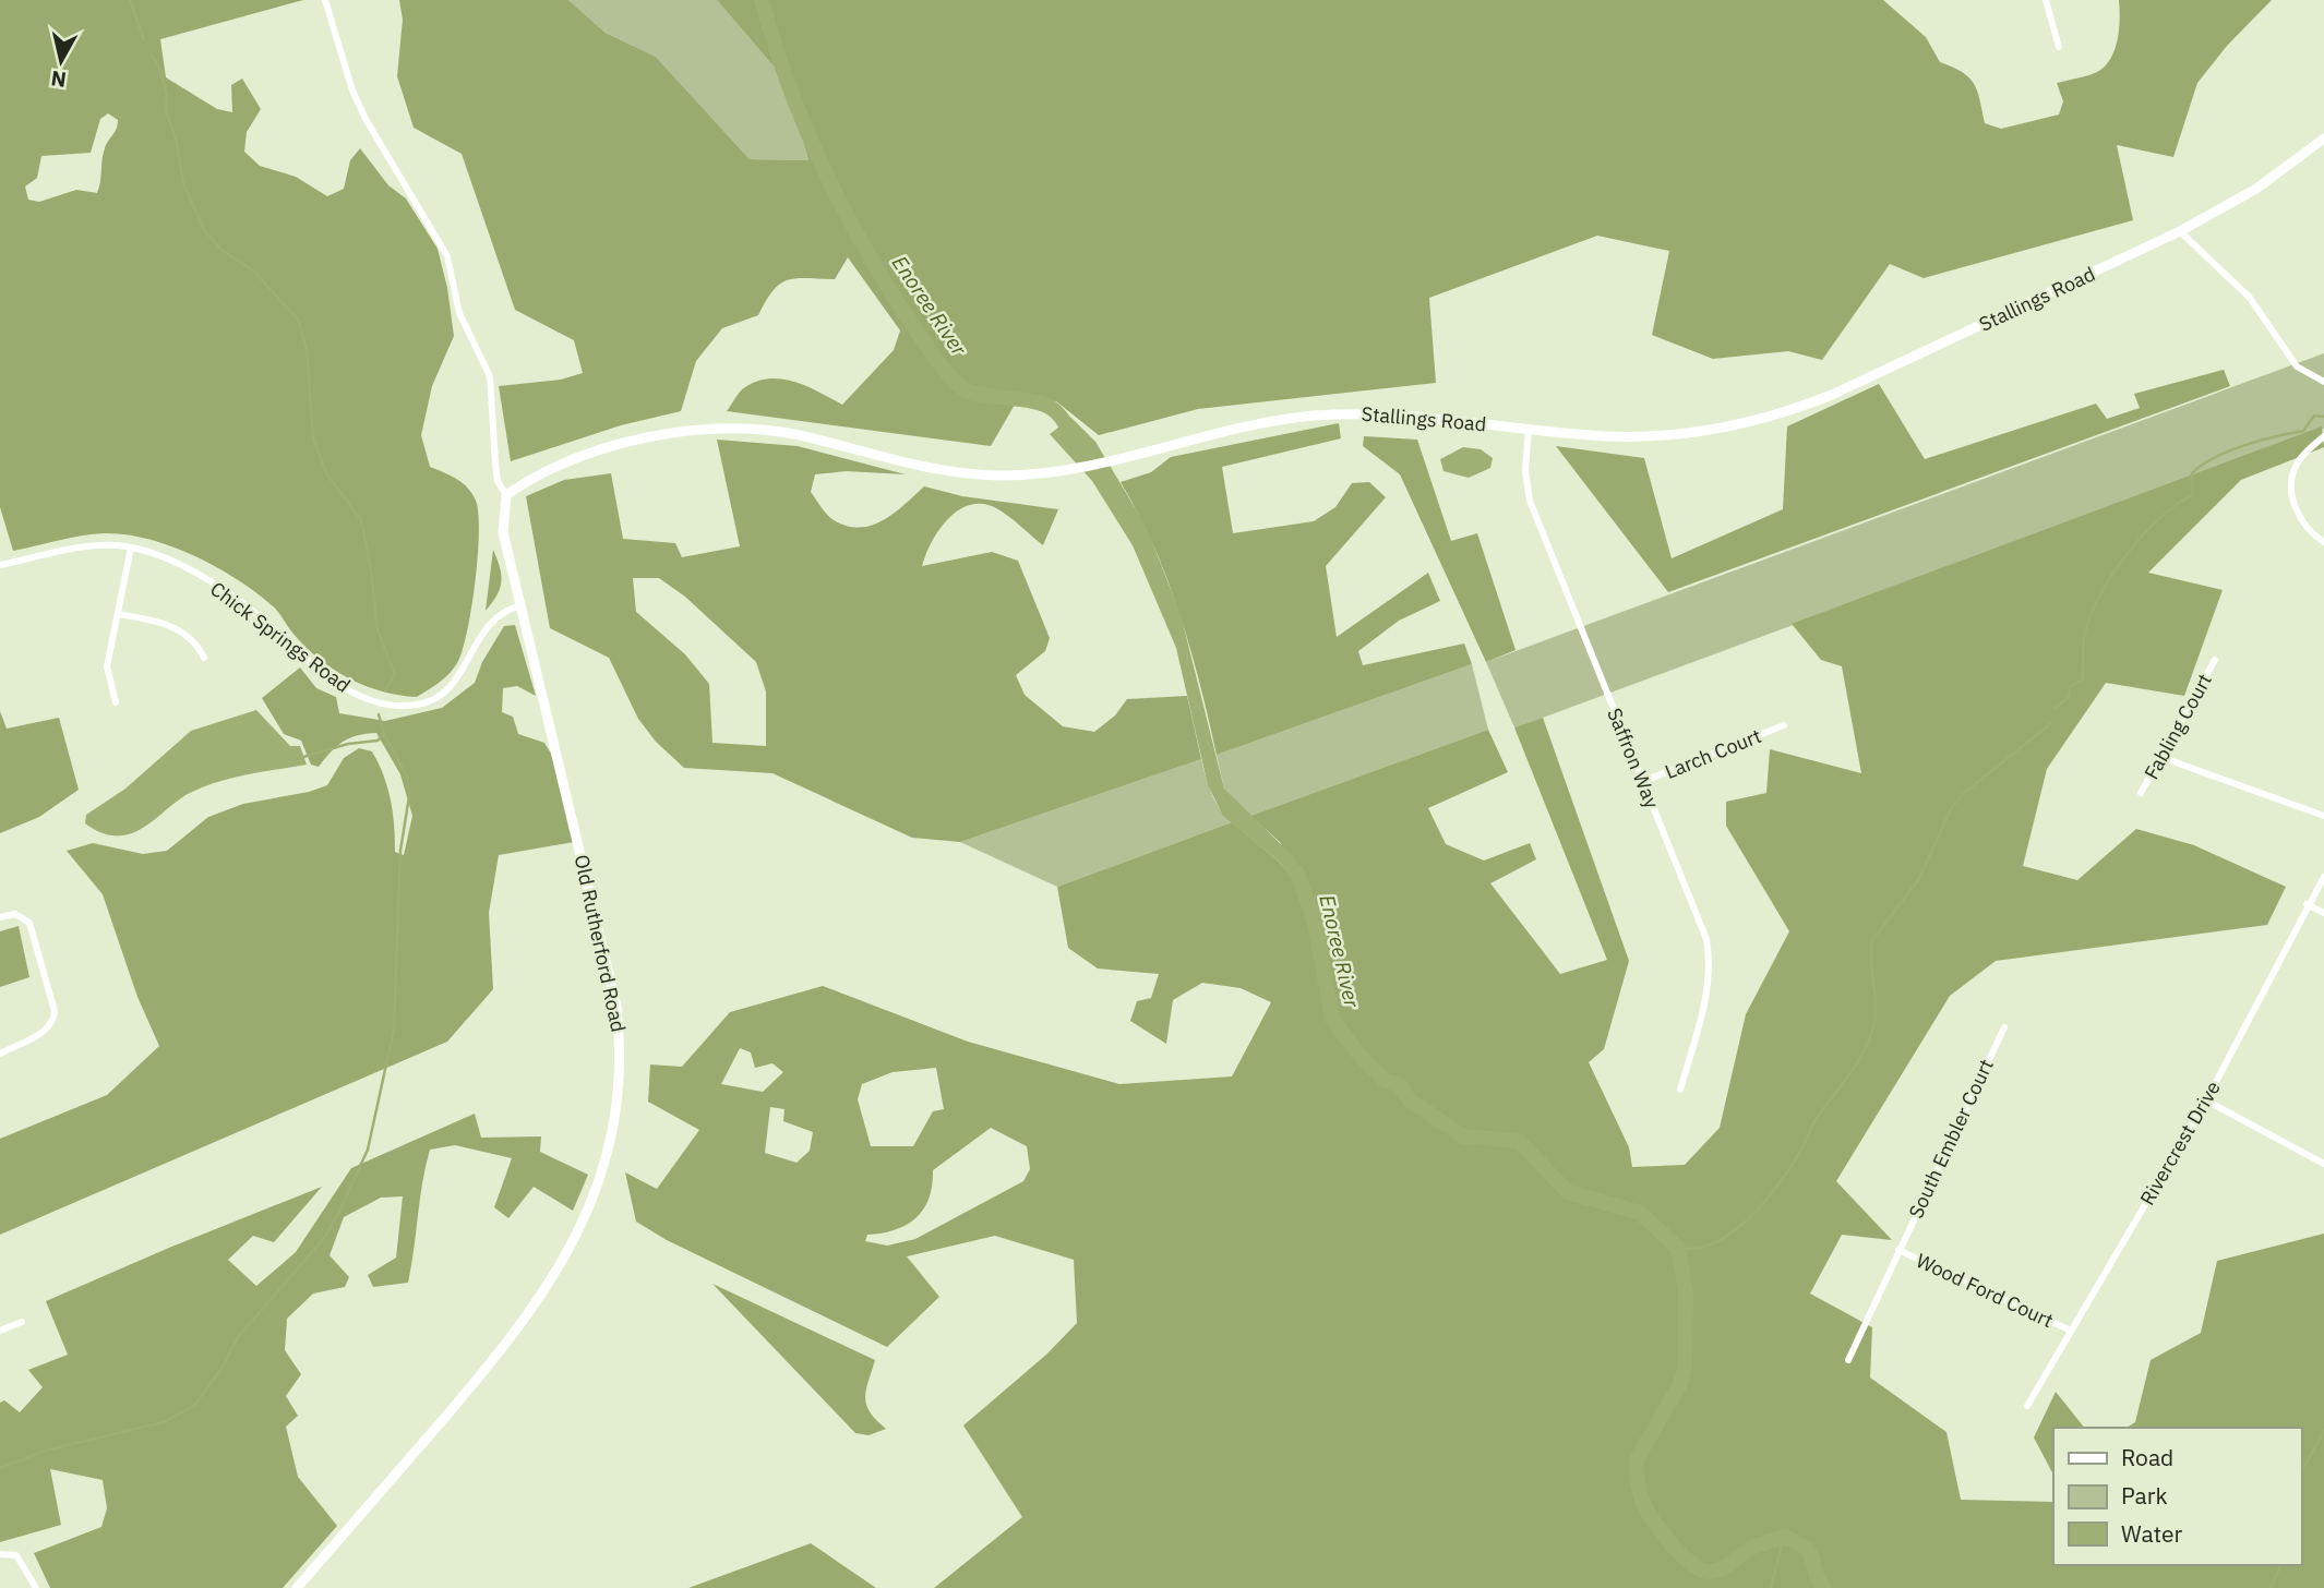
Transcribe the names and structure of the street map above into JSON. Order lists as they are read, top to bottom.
{
  "streets": {
    "street": [
      "Stallings Road",
      "Chick Springs Road",
      "Fabling Court",
      "Larch Court",
      "Saffron Way",
      "Old Rutherford Road",
      "South Embler Court",
      "Rivercrest Drive",
      "Wood Ford Court"
    ]
  },
  "crossings": [
    ["Stallings Road", "Saffron Way"],
    ["Stallings Road", "Old Rutherford Road"],
    ["Chick Springs Road", "Old Rutherford Road"],
    ["Larch Court", "Saffron Way"],
    ["South Embler Court", "Wood Ford Court"],
    ["Rivercrest Drive", "Wood Ford Court"]
  ],
  "water": ["Enoree River"],
  "legend": ["Road", "Park", "Water"],
  "north": "bottom"
}
